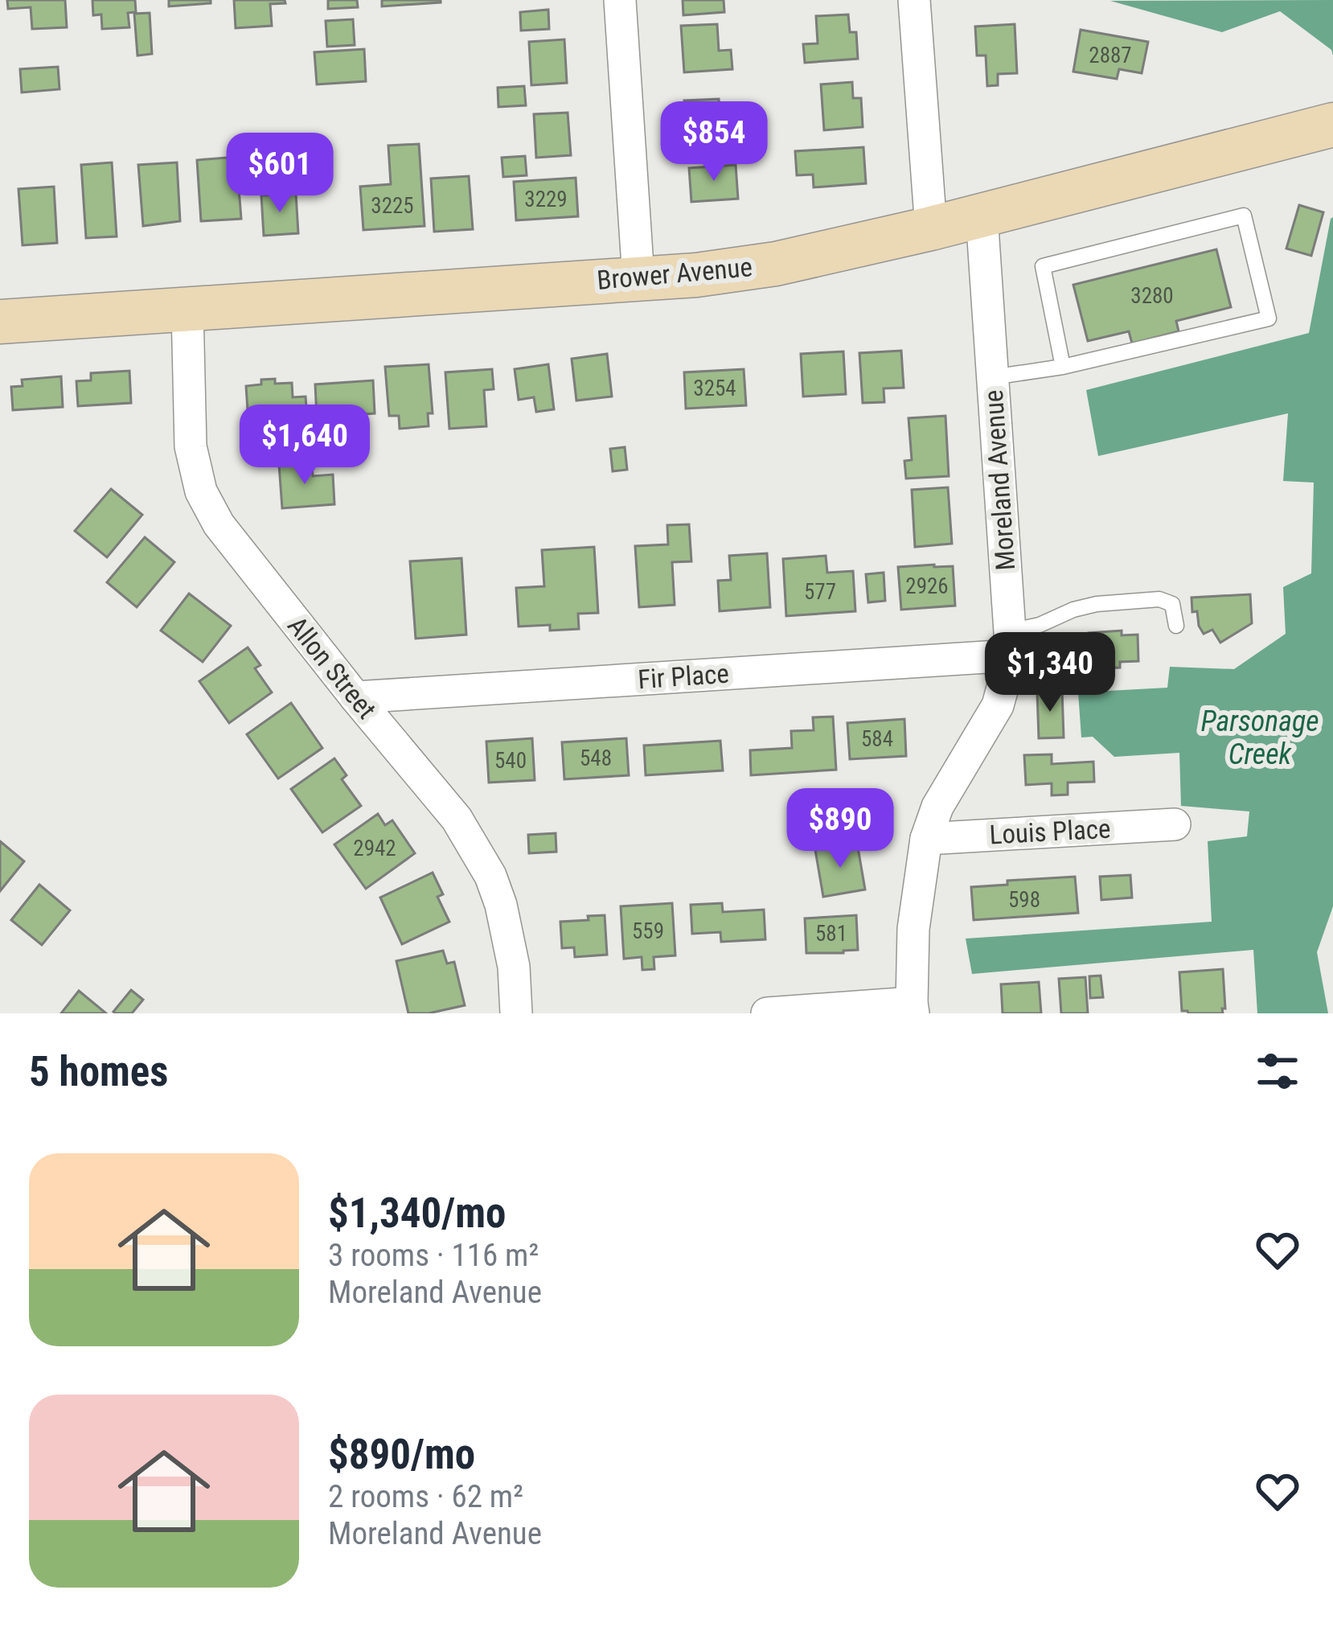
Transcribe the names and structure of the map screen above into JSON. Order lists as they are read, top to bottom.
{
  "streets": {
    "main road": ["Brower Avenue"],
    "street": [
      "Moreland Avenue",
      "Allon Street",
      "Fir Place",
      "Louis Place"
    ]
  },
  "crossings": [
    ["Brower Avenue", "Moreland Avenue"],
    ["Brower Avenue", "Allon Street"],
    ["Moreland Avenue", "Fir Place"],
    ["Moreland Avenue", "Louis Place"],
    ["Allon Street", "Fir Place"]
  ],
  "water": ["Parsonage Creek"],
  "house_numbers": [
    "2887",
    "3229",
    "3225",
    "3280",
    "3254",
    "2926",
    "577",
    "584",
    "548",
    "540",
    "2942",
    "598",
    "559",
    "581"
  ],
  "page": {
    "price": [
      "$854",
      "$601",
      "$1,640",
      "$1,340",
      "$890"
    ],
    "heading": "5 homes",
    "list": [
      {
        "name": "$1,340/mo",
        "note": "3 rooms · 116 m² · Moreland Avenue"
      },
      {
        "name": "$890/mo",
        "note": "2 rooms · 62 m² · Moreland Avenue"
      }
    ]
  }
}
